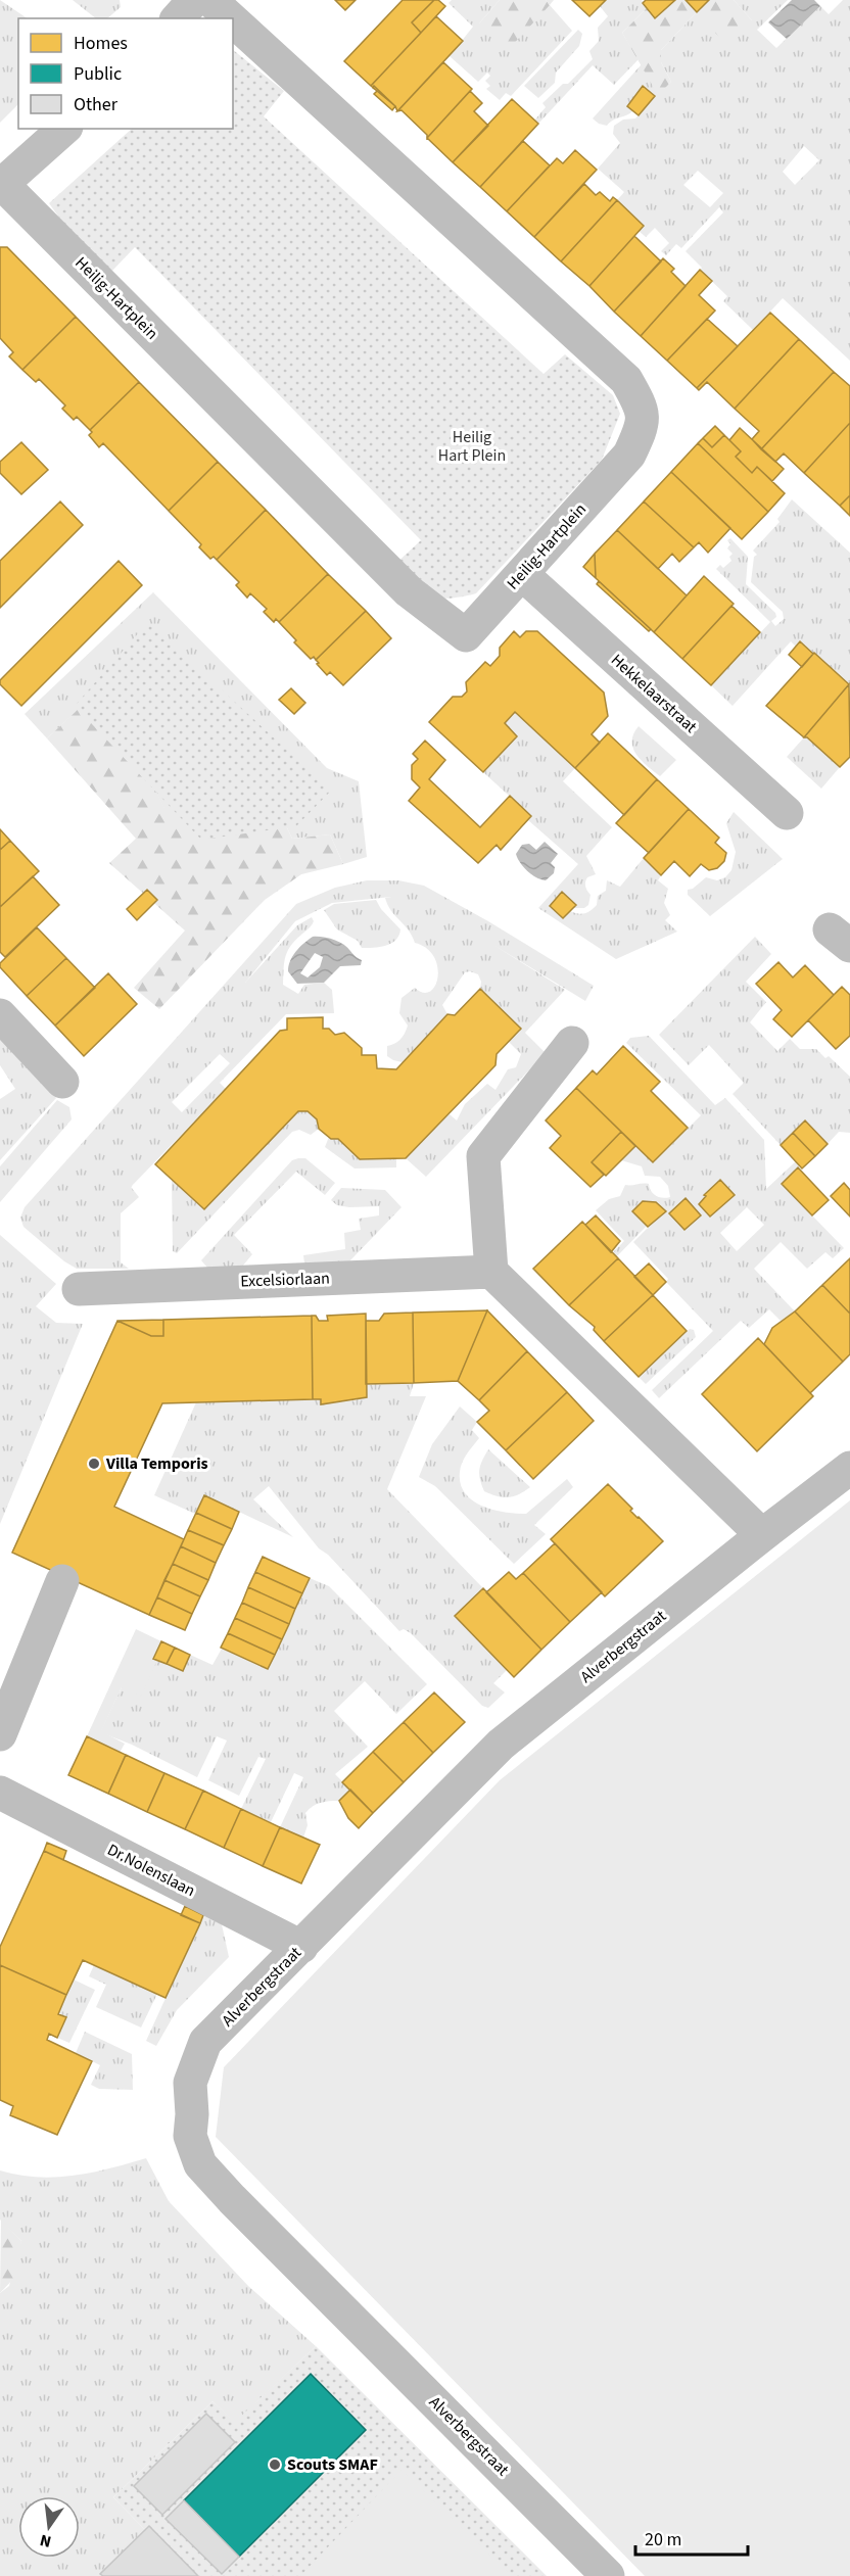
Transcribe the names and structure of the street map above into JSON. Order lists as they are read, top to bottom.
{
  "streets": {
    "street": [
      "Heilig-Hartplein",
      "Hekkelaarstraat",
      "Excelsiorlaan",
      "Alverbergstraat",
      "Dr.Nolenslaan"
    ]
  },
  "crossings": [
    ["Heilig-Hartplein", "Hekkelaarstraat"],
    ["Alverbergstraat", "Dr.Nolenslaan"]
  ],
  "parks": ["Heilig Hart Plein"],
  "places": ["Villa Temporis", "Scouts SMAF"],
  "legend": ["Homes", "Public", "Other"],
  "scale_bar": "20 m",
  "north": "bottom"
}
